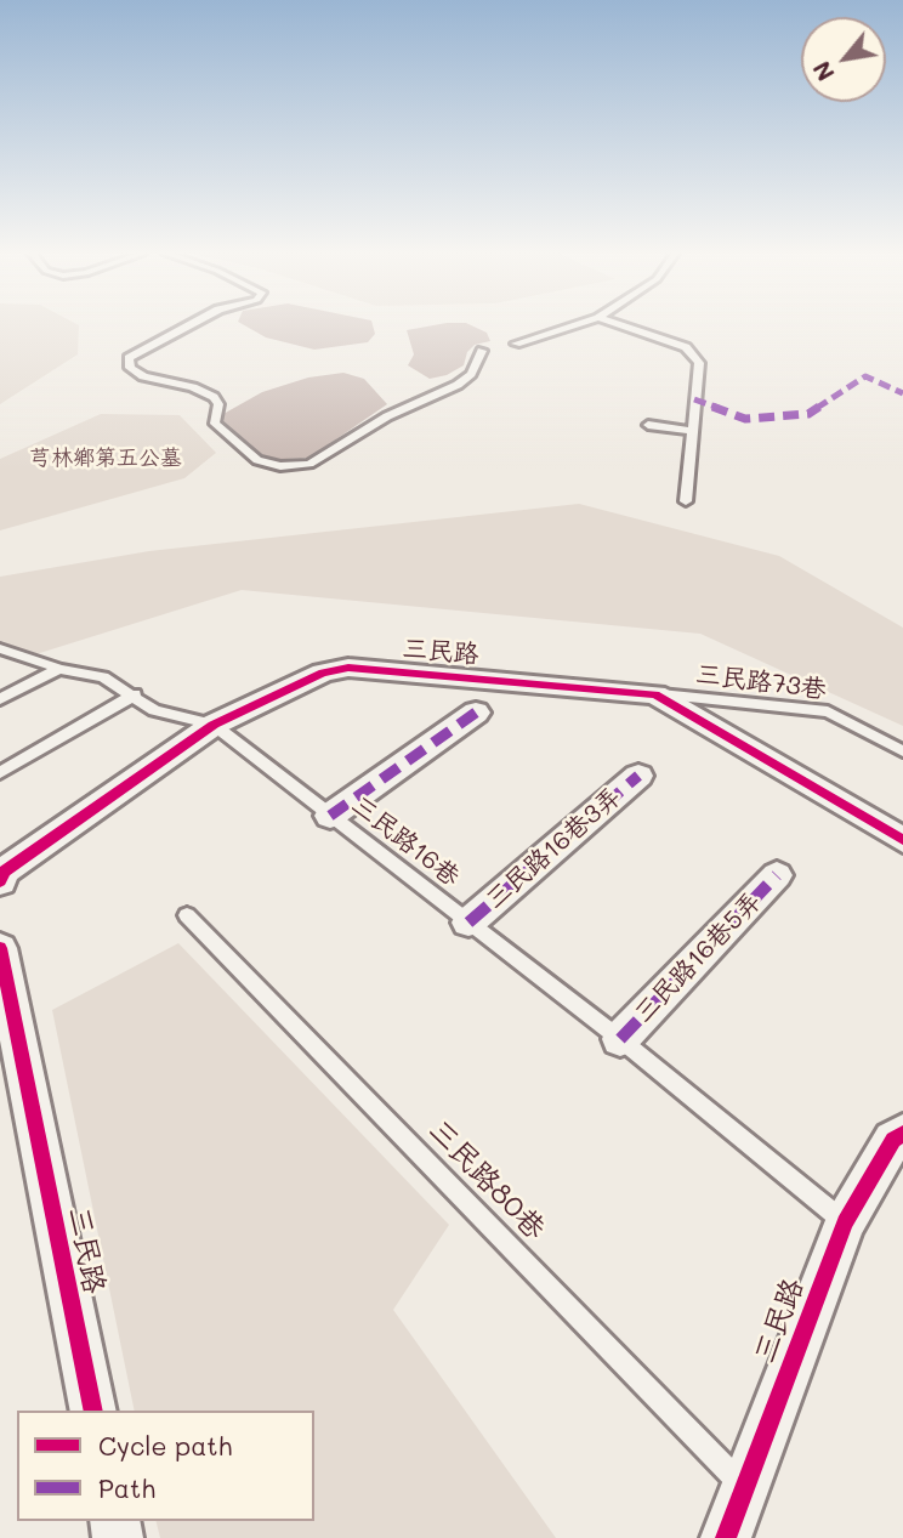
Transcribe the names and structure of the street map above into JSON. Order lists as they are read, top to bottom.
{
  "streets": {
    "street": ["三民路", "三民路16巷3弄", "三民路16巷5弄"],
    "lane": ["三民路73巷", "三民路16巷", "三民路80巷"]
  },
  "crossings": [
    ["三民路", "三民路73巷"],
    ["三民路", "三民路16巷"],
    ["三民路", "三民路80巷"],
    ["三民路16巷", "三民路16巷3弄"],
    ["三民路16巷", "三民路16巷5弄"]
  ],
  "parks": ["芎林鄉第五公墓"],
  "legend": ["Cycle path", "Path"],
  "north": "bottom left"
}
